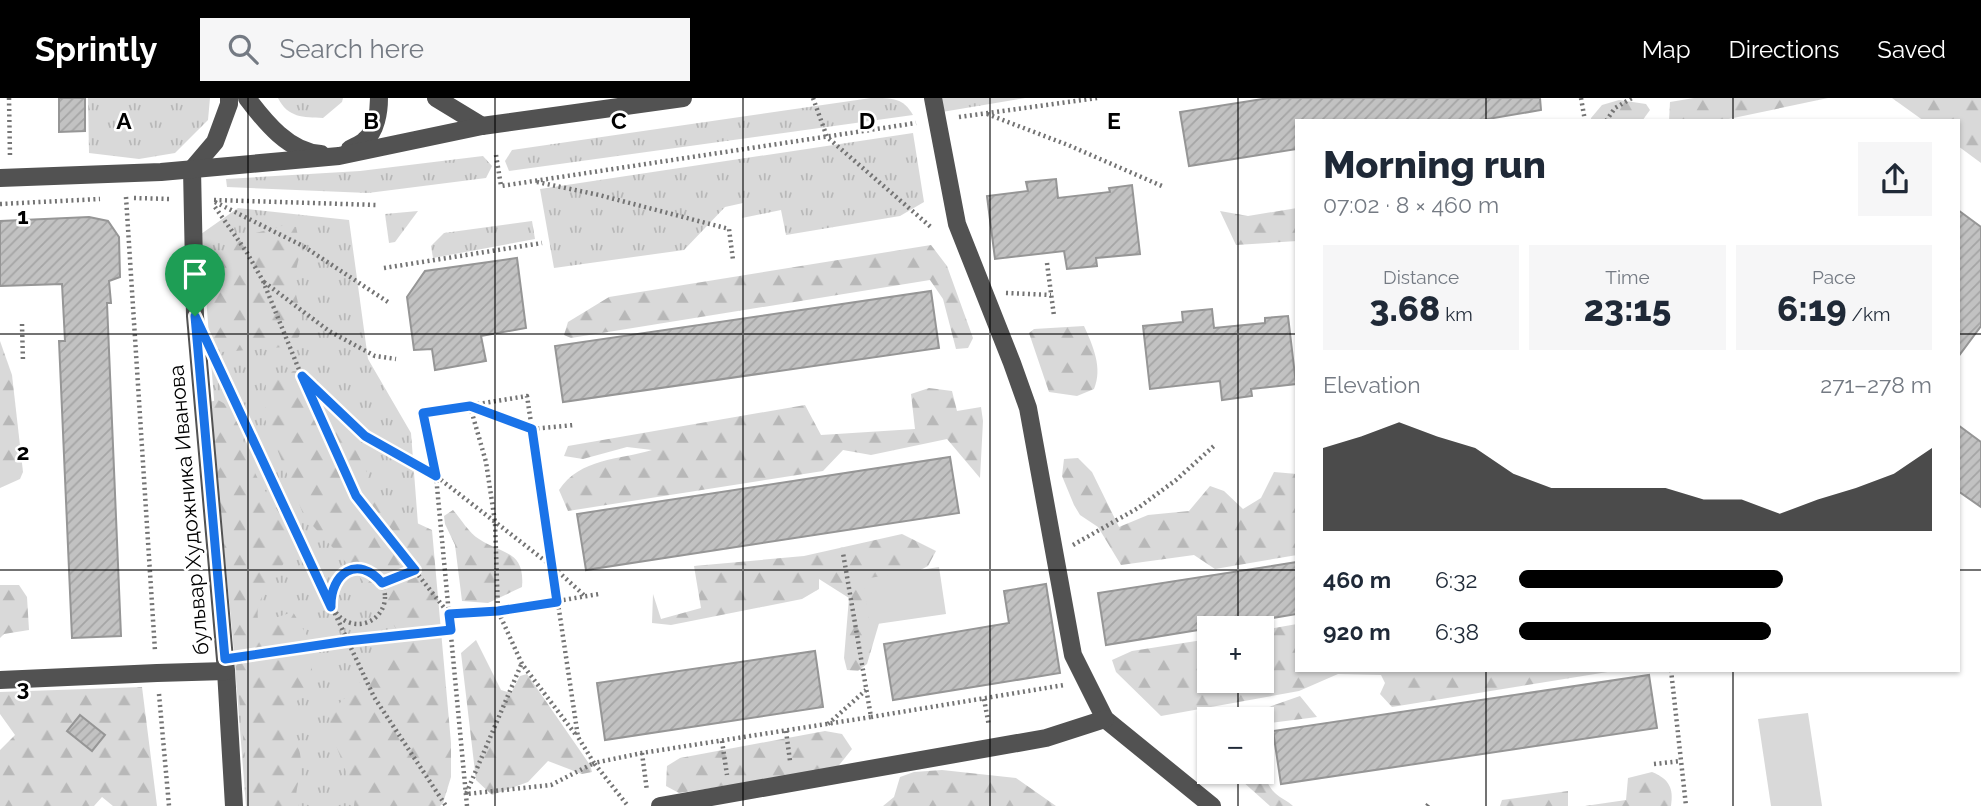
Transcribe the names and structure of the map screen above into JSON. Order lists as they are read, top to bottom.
{
  "streets": {
    "street": ["бульвар Художника Иванова"]
  },
  "page": {
    "header": "Sprintly",
    "search": "Search here",
    "nav": ["Map", "Directions", "Saved"],
    "heading": ["Morning run", "07:02 · 8 × 460 m"],
    "stats": [
      ["Distance", "3.68 km"],
      ["Time", "23:15"],
      ["Pace", "6:19 /km"]
    ],
    "chart": ["Elevation", "271–278 m"],
    "list": [
      {
        "name": "460 m",
        "note": "6:32"
      },
      {
        "name": "920 m",
        "note": "6:38"
      }
    ],
    "map_buttons": ["+", "−"]
  },
  "grid": {
    "columns": [
      "A",
      "B",
      "C",
      "D",
      "E"
    ],
    "rows": ["1", "2", "3"]
  }
}
